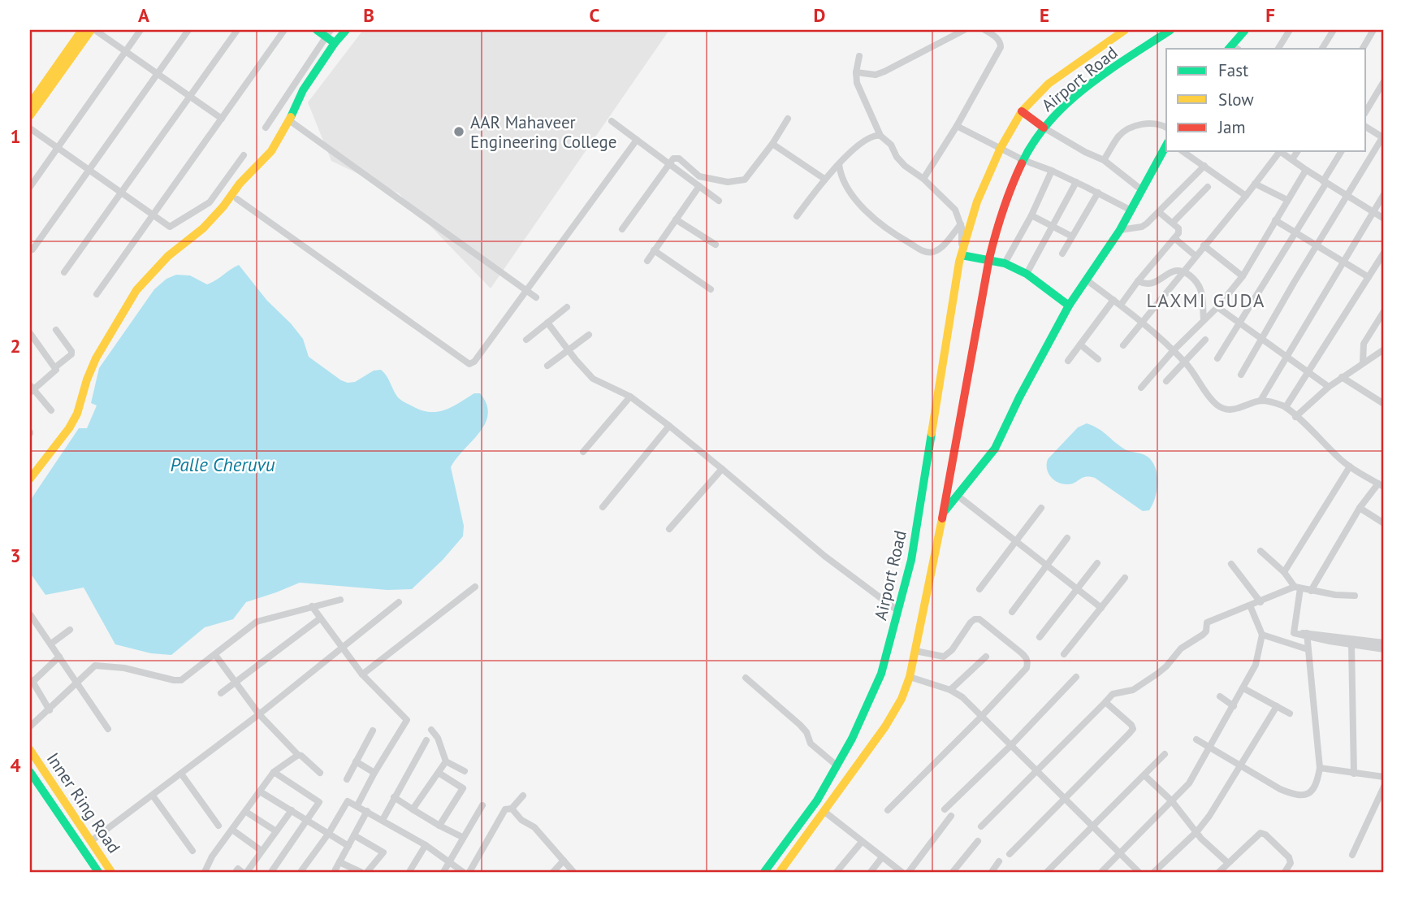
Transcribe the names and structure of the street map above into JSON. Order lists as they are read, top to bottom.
{
  "streets": {
    "main road": ["Airport Road", "Inner Ring Road"]
  },
  "districts": ["LAXMI GUDA"],
  "water": ["Palle Cheruvu"],
  "places": ["AAR Mahaveer Engineering College"],
  "legend": ["Fast", "Slow", "Jam"],
  "grid": {
    "columns": [
      "A",
      "B",
      "C",
      "D",
      "E",
      "F"
    ],
    "rows": [
      "1",
      "2",
      "3",
      "4"
    ]
  }
}
